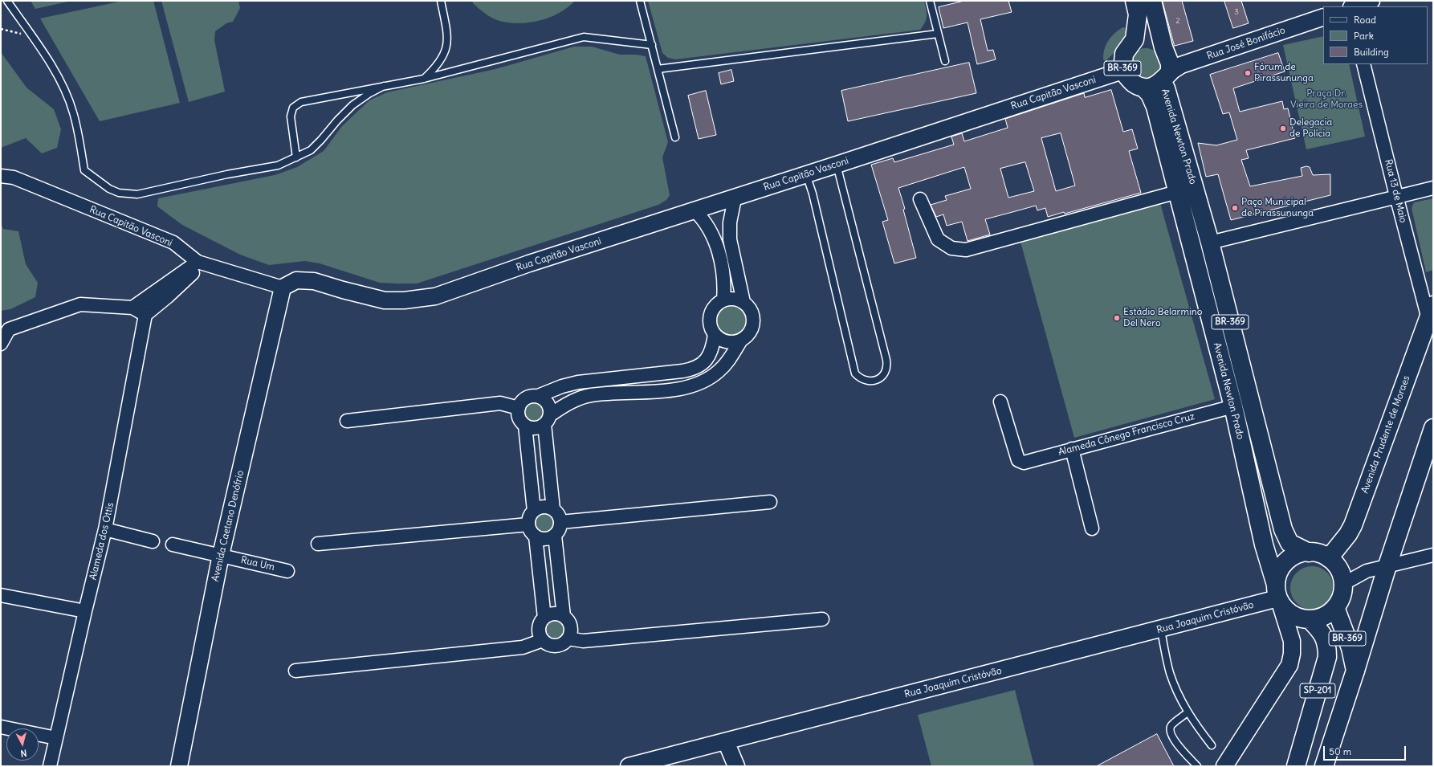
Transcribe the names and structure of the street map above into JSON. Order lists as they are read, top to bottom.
{
  "streets": {
    "main road": [
      "BR-369",
      "Avenida Newton Prado",
      "Avenida Prudente de Moraes",
      "SP-201"
    ],
    "street": [
      "Rua José Bonifácio",
      "Rua Capitão Vasconi",
      "Rua 13 de Maio",
      "Alameda Cônego Francisco Cruz",
      "Avenida Caetano Denófrio",
      "Alameda dos Ottis",
      "Rua Um",
      "Rua Joaquim Cristóvão"
    ]
  },
  "crossings": [
    ["Rua José Bonifácio", "BR-369"],
    ["Rua José Bonifácio", "Rua Capitão Vasconi"],
    ["Rua José Bonifácio", "Avenida Newton Prado"],
    ["BR-369", "Rua Capitão Vasconi"],
    ["BR-369", "Avenida Newton Prado"],
    ["BR-369", "Avenida Prudente de Moraes"],
    ["BR-369", "Rua Joaquim Cristóvão"],
    ["BR-369", "SP-201"],
    ["Rua Capitão Vasconi", "Avenida Newton Prado"],
    ["Rua Capitão Vasconi", "Avenida Caetano Denófrio"],
    ["Avenida Newton Prado", "Alameda Cônego Francisco Cruz"],
    ["Avenida Newton Prado", "Avenida Prudente de Moraes"],
    ["Avenida Newton Prado", "Rua Joaquim Cristóvão"],
    ["Avenida Newton Prado", "SP-201"],
    ["Rua 13 de Maio", "Avenida Prudente de Moraes"],
    ["Avenida Prudente de Moraes", "Rua Joaquim Cristóvão"],
    ["Avenida Prudente de Moraes", "SP-201"],
    ["Avenida Caetano Denófrio", "Rua Um"],
    ["Rua Joaquim Cristóvão", "SP-201"]
  ],
  "parks": ["Praça Dr. Vieira de Moraes"],
  "places": [
    "Fórum de Pirassununga",
    "Delegacia de Polícia",
    "Paço Municipal de Pirassununga",
    "Estádio Belarmino Del Nero"
  ],
  "house_numbers": ["3", "2"],
  "legend": ["Road", "Park", "Building"],
  "scale_bar": "50 m",
  "north": "bottom"
}
